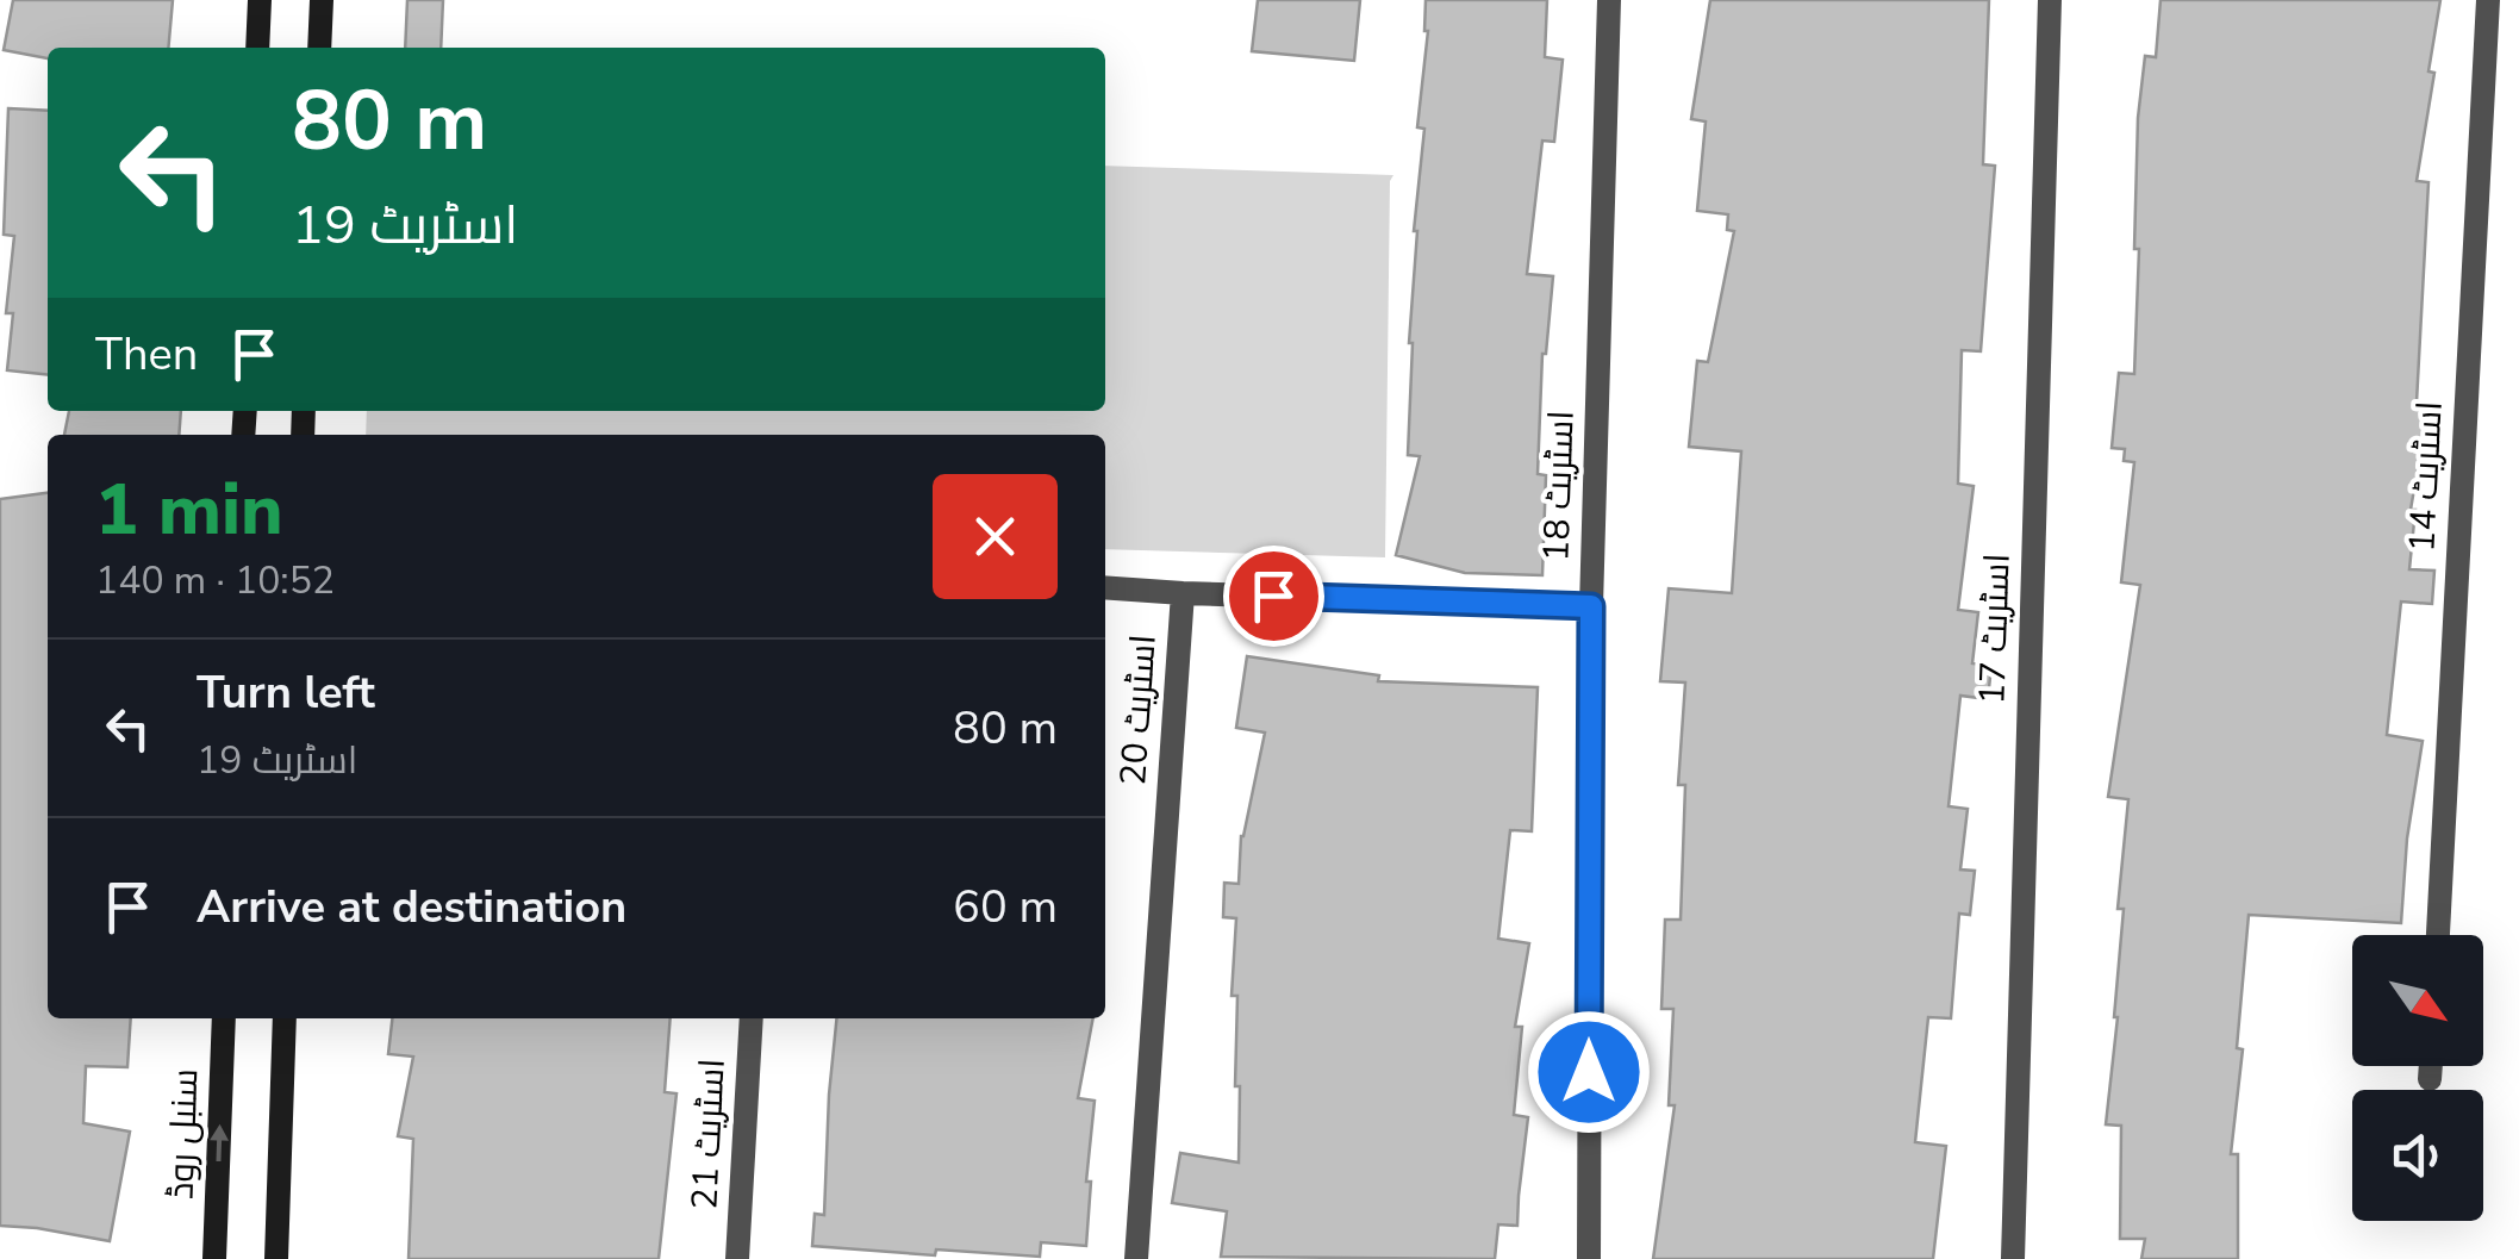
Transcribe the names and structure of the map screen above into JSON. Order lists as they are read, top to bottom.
{
  "streets": {
    "street": [
      "اسٹریٹ 14",
      "اسٹریٹ 18",
      "اسٹریٹ 17",
      "اسٹریٹ 20",
      "سنبل روڈ",
      "اسٹریٹ 21"
    ]
  },
  "north": "bottom right",
  "page": {
    "turn": ["80 m", "اسٹریٹ 19"],
    "then": "Then",
    "heading": ["1 min", "140 m · 10:52"],
    "list": [
      {
        "name": "Turn left",
        "note": "اسٹریٹ 19",
        "value": "80 m"
      },
      {
        "name": "Arrive at destination",
        "value": "60 m"
      }
    ]
  }
}
